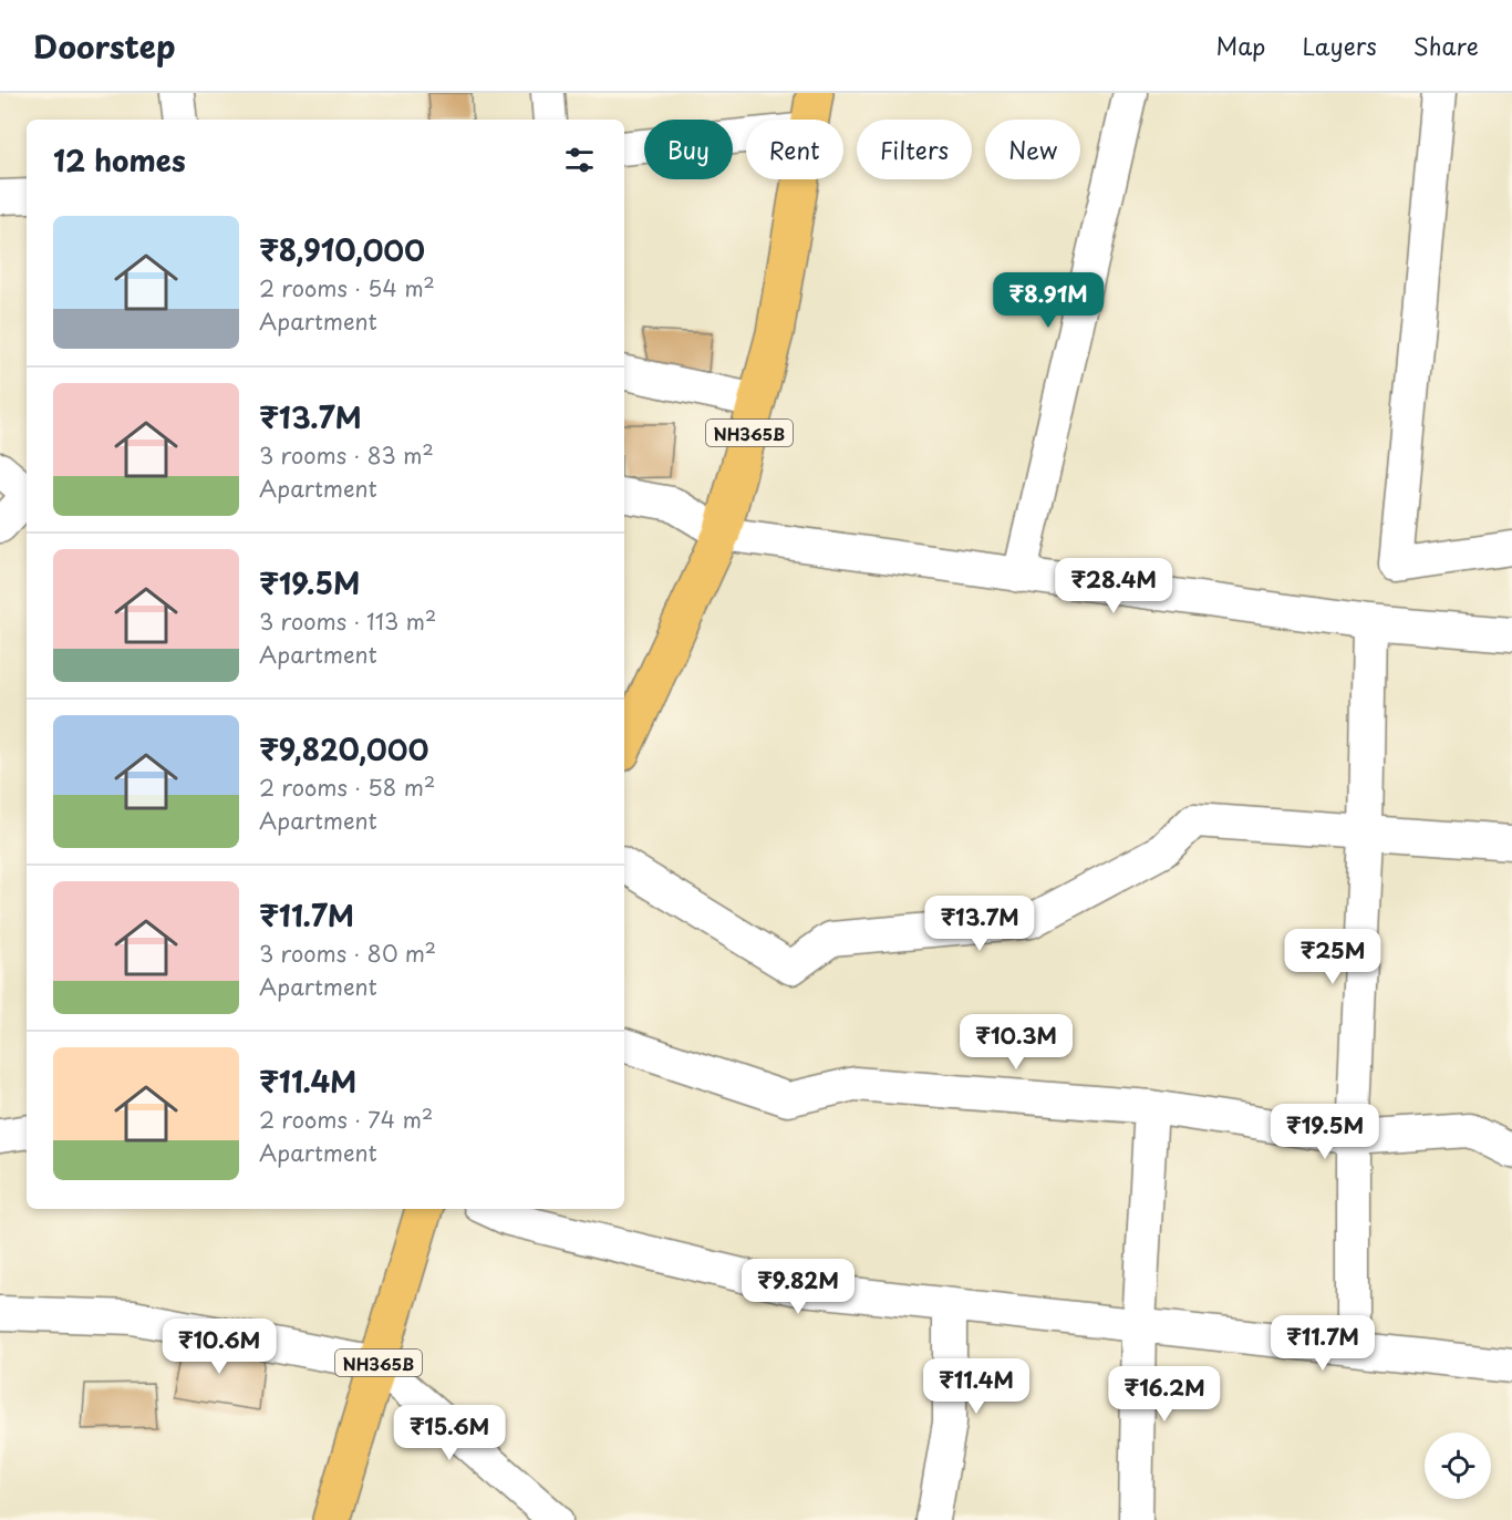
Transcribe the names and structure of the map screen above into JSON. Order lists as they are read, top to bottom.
{
  "streets": {
    "highway": ["NH365B"]
  },
  "page": {
    "header": "Doorstep",
    "nav": ["Map", "Layers", "Share"],
    "chip": [
      "Buy",
      "Rent",
      "Filters",
      "New"
    ],
    "heading": "12 homes",
    "list": [
      {
        "name": "₹8,910,000",
        "note": "2 rooms · 54 m² · Apartment"
      },
      {
        "name": "₹13.7M",
        "note": "3 rooms · 83 m² · Apartment"
      },
      {
        "name": "₹19.5M",
        "note": "3 rooms · 113 m² · Apartment"
      },
      {
        "name": "₹9,820,000",
        "note": "2 rooms · 58 m² · Apartment"
      },
      {
        "name": "₹11.7M",
        "note": "3 rooms · 80 m² · Apartment"
      },
      {
        "name": "₹11.4M",
        "note": "2 rooms · 74 m² · Apartment"
      }
    ],
    "price": [
      "₹8.91M",
      "₹28.4M",
      "₹13.7M",
      "₹25M",
      "₹10.3M",
      "₹19.5M",
      "₹9.82M",
      "₹11.7M",
      "₹10.6M",
      "₹11.4M",
      "₹16.2M",
      "₹15.6M"
    ]
  }
}
